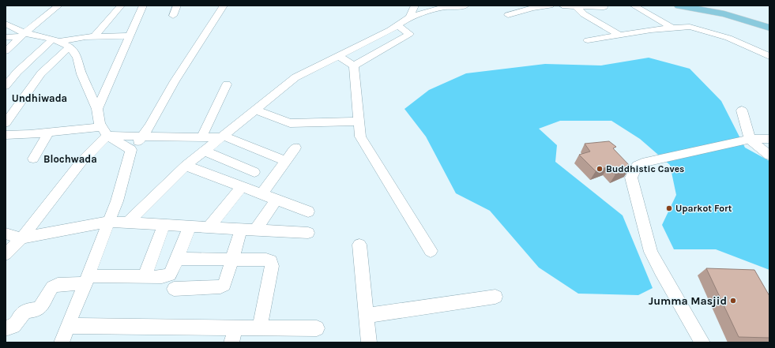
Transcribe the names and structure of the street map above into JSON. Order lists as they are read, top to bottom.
{
  "districts": ["Undhiwada", "Blochwada"],
  "places": ["Buddhistic Caves", "Uparkot Fort", "Jumma Masjid"]
}
